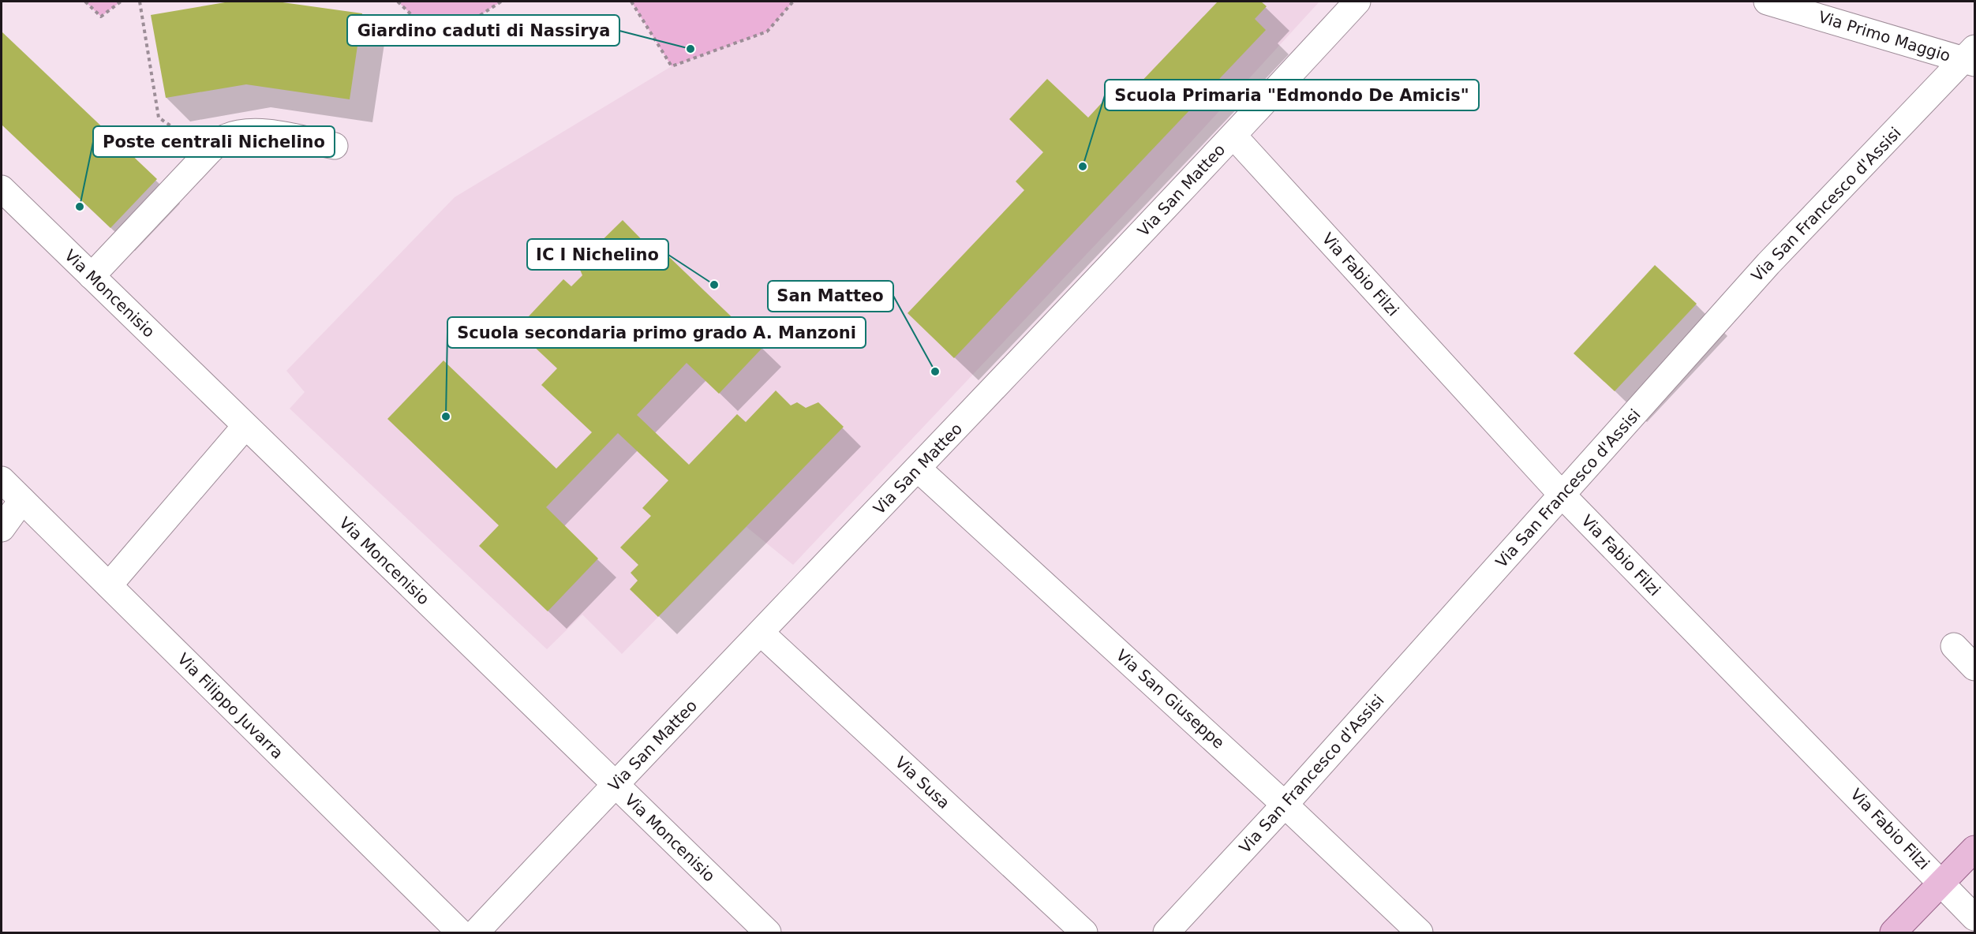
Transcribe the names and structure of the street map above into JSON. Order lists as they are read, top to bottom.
{
  "streets": {
    "street": [
      "Via Primo Maggio",
      "Via San Matteo",
      "Via San Francesco d'Assisi",
      "Via Fabio Filzi",
      "Via Moncenisio",
      "Via San Giuseppe",
      "Via Filippo Juvarra",
      "Via Susa"
    ]
  },
  "crossings": [
    ["Via Primo Maggio", "Via San Francesco d'Assisi"],
    ["Via San Matteo", "Via Fabio Filzi"],
    ["Via San Matteo", "Via Moncenisio"],
    ["Via San Matteo", "Via San Giuseppe"],
    ["Via San Matteo", "Via Susa"],
    ["Via San Francesco d'Assisi", "Via Fabio Filzi"],
    ["Via San Francesco d'Assisi", "Via San Giuseppe"]
  ],
  "places": [
    "Giardino caduti di Nassirya",
    "Scuola Primaria \"Edmondo De Amicis\"",
    "Poste centrali Nichelino",
    "IC I Nichelino",
    "San Matteo",
    "Scuola secondaria primo grado A. Manzoni"
  ]
}
